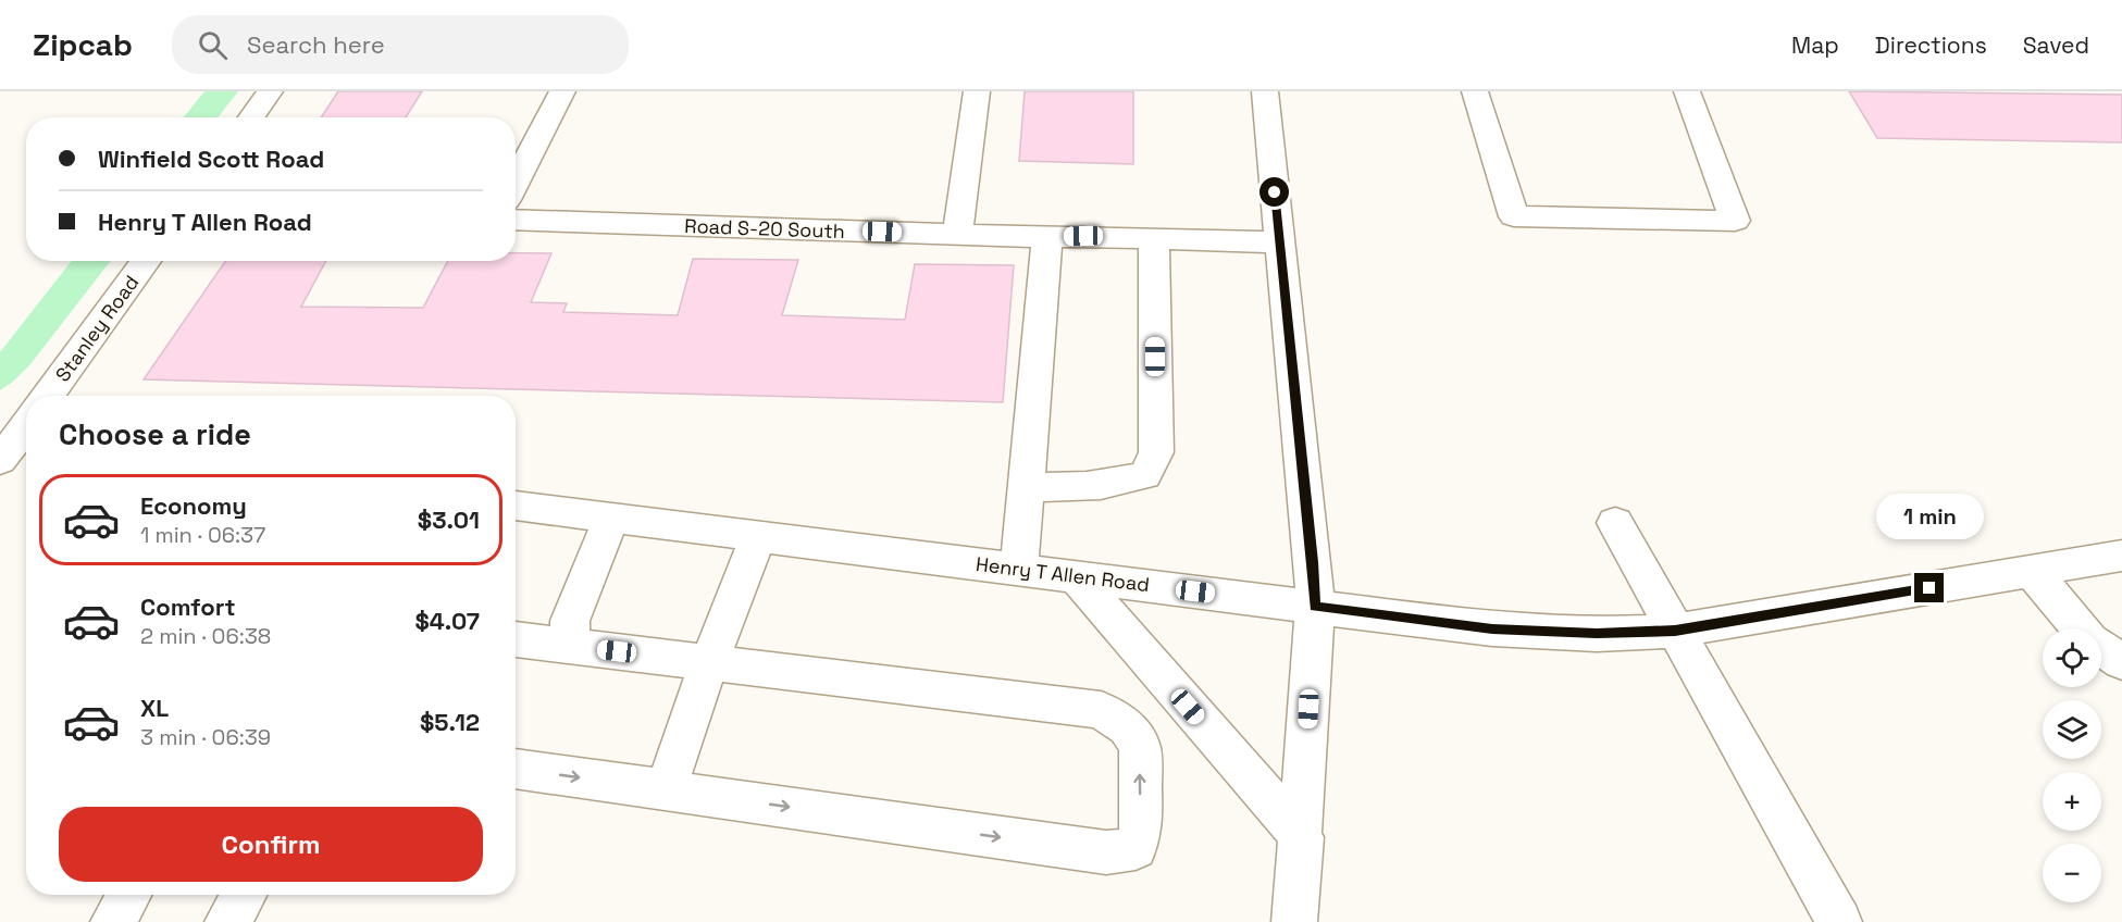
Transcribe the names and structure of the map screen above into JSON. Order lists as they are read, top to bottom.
{
  "streets": {
    "street": ["Road S-20 South", "Stanley Road", "Henry T Allen Road"]
  },
  "page": {
    "header": "Zipcab",
    "search": "Search here",
    "nav": ["Map", "Directions", "Saved"],
    "banner": ["Winfield Scott Road", "Henry T Allen Road"],
    "heading": "Choose a ride",
    "list": [
      {
        "name": "Economy",
        "note": "1 min · 06:37",
        "value": "$3.01"
      },
      {
        "name": "Comfort",
        "note": "2 min · 06:38",
        "value": "$4.07"
      },
      {
        "name": "XL",
        "note": "3 min · 06:39",
        "value": "$5.12"
      }
    ],
    "bubble": "1 min",
    "map_buttons": ["+", "−"],
    "buttons": "Confirm"
  }
}
